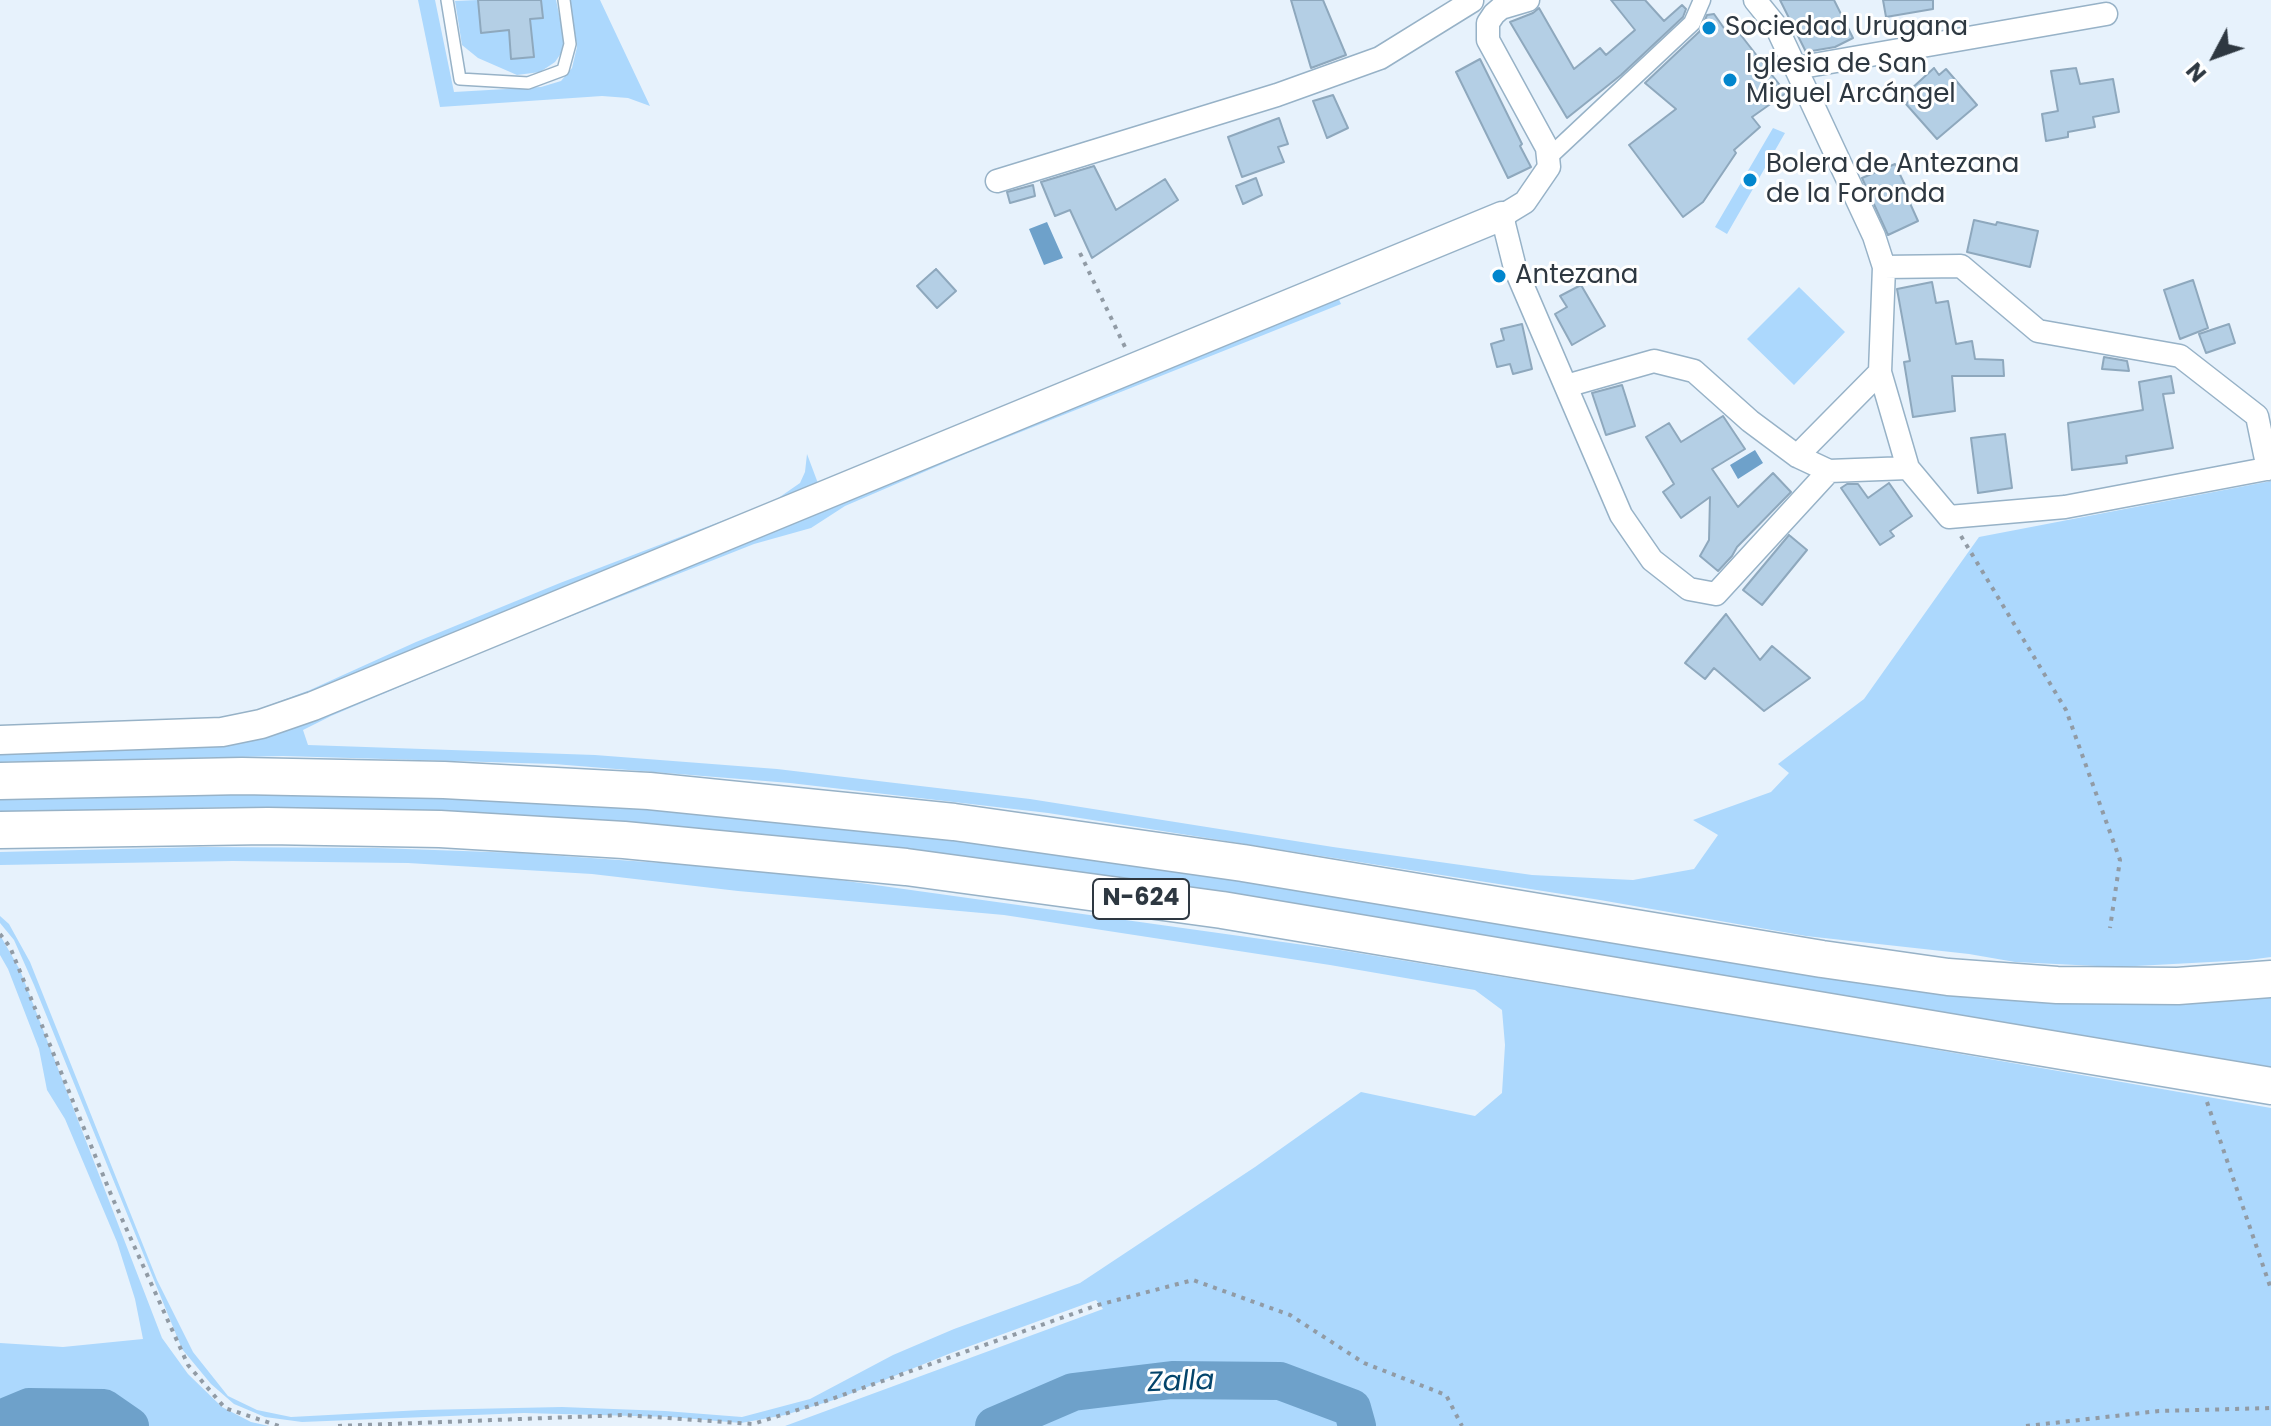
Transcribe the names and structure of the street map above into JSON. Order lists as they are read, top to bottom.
{
  "streets": {
    "highway": ["N-624"]
  },
  "water": ["Zalla"],
  "places": [
    "Sociedad Urugana",
    "Iglesia de San Miguel Arcángel",
    "Bolera de Antezana de la Foronda",
    "Antezana"
  ],
  "north": "bottom left"
}
